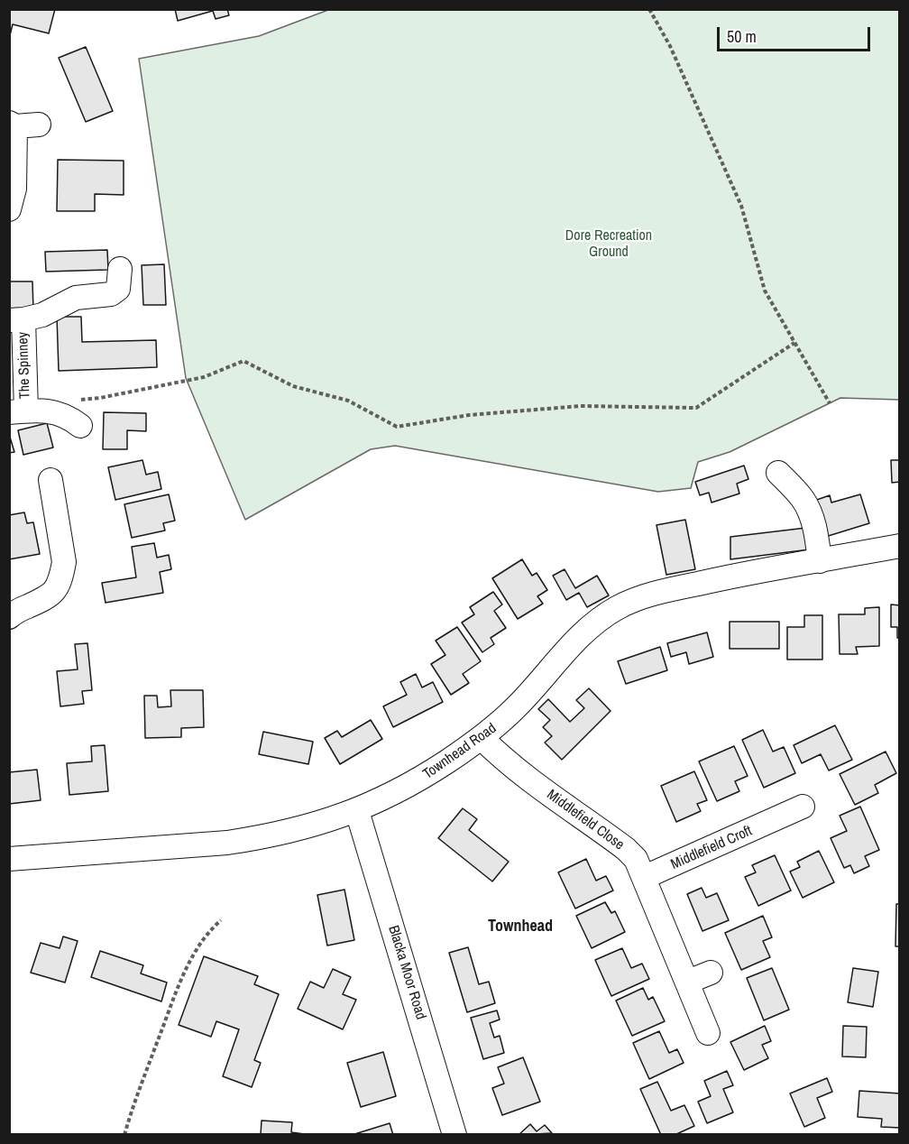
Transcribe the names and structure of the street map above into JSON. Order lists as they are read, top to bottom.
{
  "streets": {
    "street": [
      "The Spinney",
      "Townhead Road",
      "Middlefield Close",
      "Middlefield Croft",
      "Blacka Moor Road"
    ]
  },
  "crossings": [
    ["Townhead Road", "Middlefield Close"],
    ["Townhead Road", "Blacka Moor Road"],
    ["Middlefield Close", "Middlefield Croft"]
  ],
  "districts": ["Townhead"],
  "parks": ["Dore Recreation Ground"],
  "scale_bar": "50 m"
}
